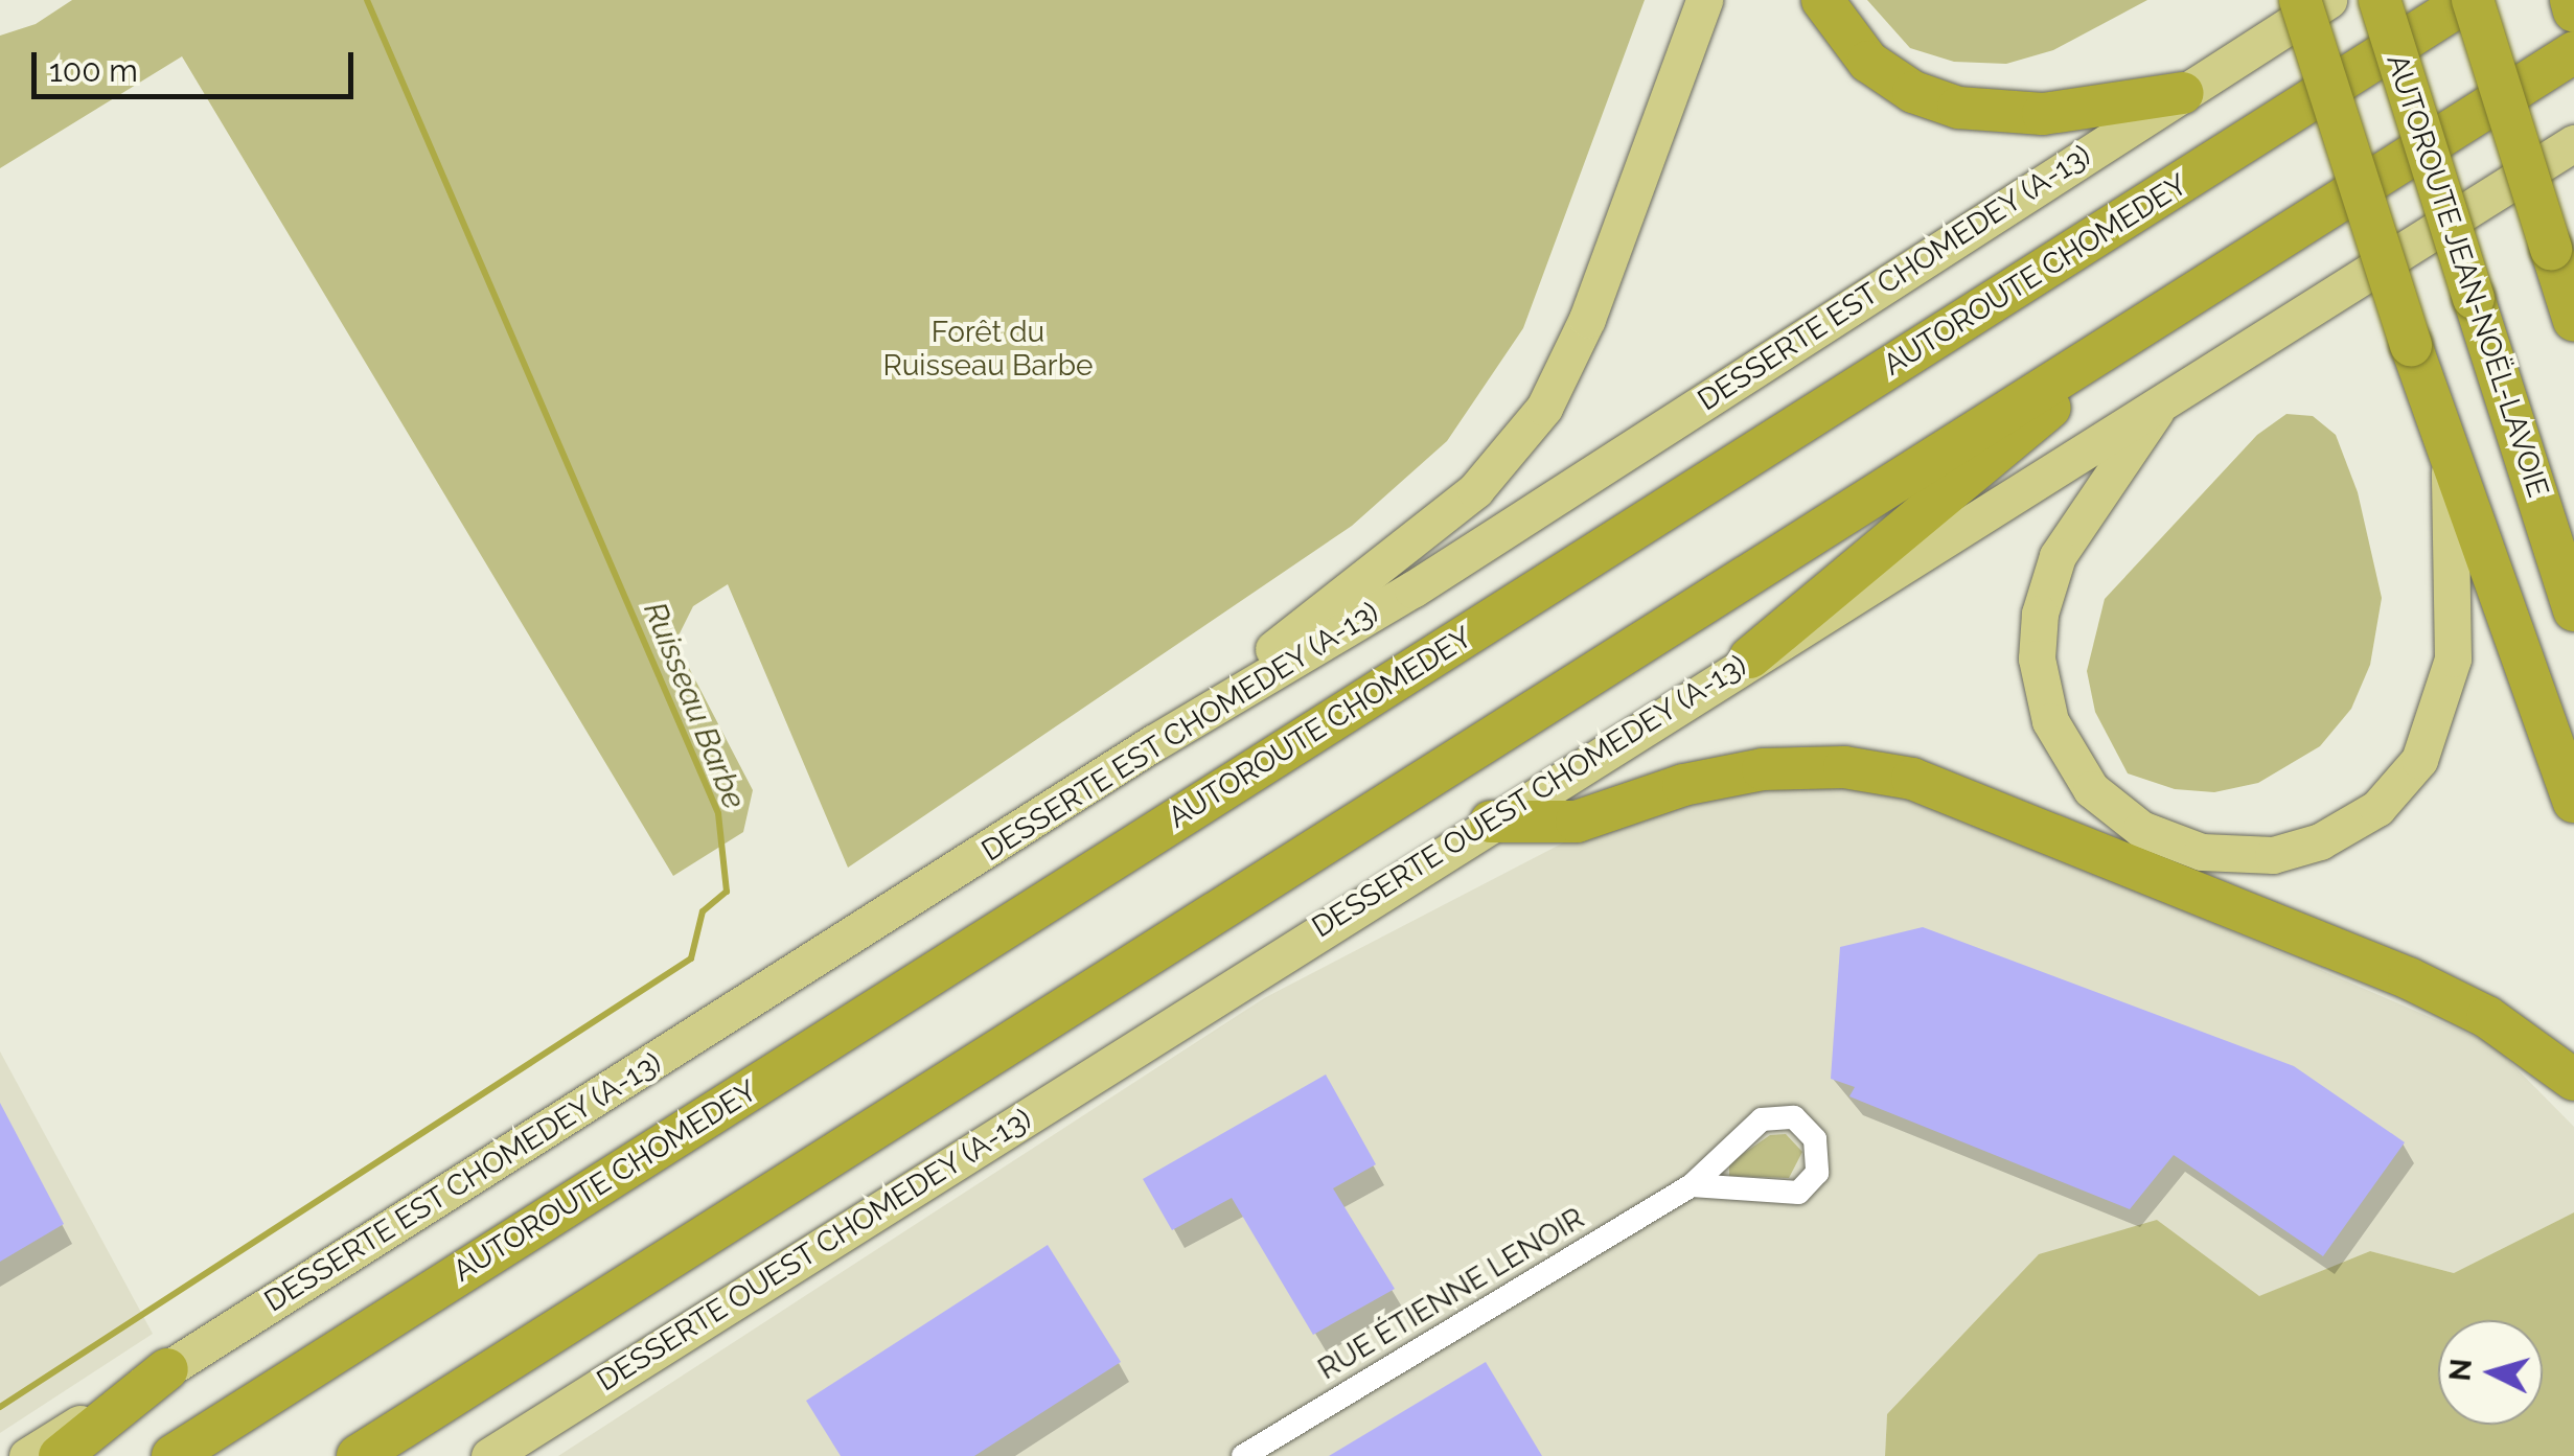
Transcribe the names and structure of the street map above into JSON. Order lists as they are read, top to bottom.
{
  "streets": {
    "highway": ["AUTOROUTE CHOMEDEY", "AUTOROUTE JEAN-NOËL-LAVOIE"],
    "main road": ["DESSERTE EST CHOMEDEY (A-13)", "DESSERTE OUEST CHOMEDEY (A-13)"],
    "street": ["RUE ÉTIENNE LENOIR"]
  },
  "water": ["Ruisseau Barbe"],
  "parks": ["Forêt du Ruisseau Barbe"],
  "scale_bar": "100 m",
  "north": "left"
}
